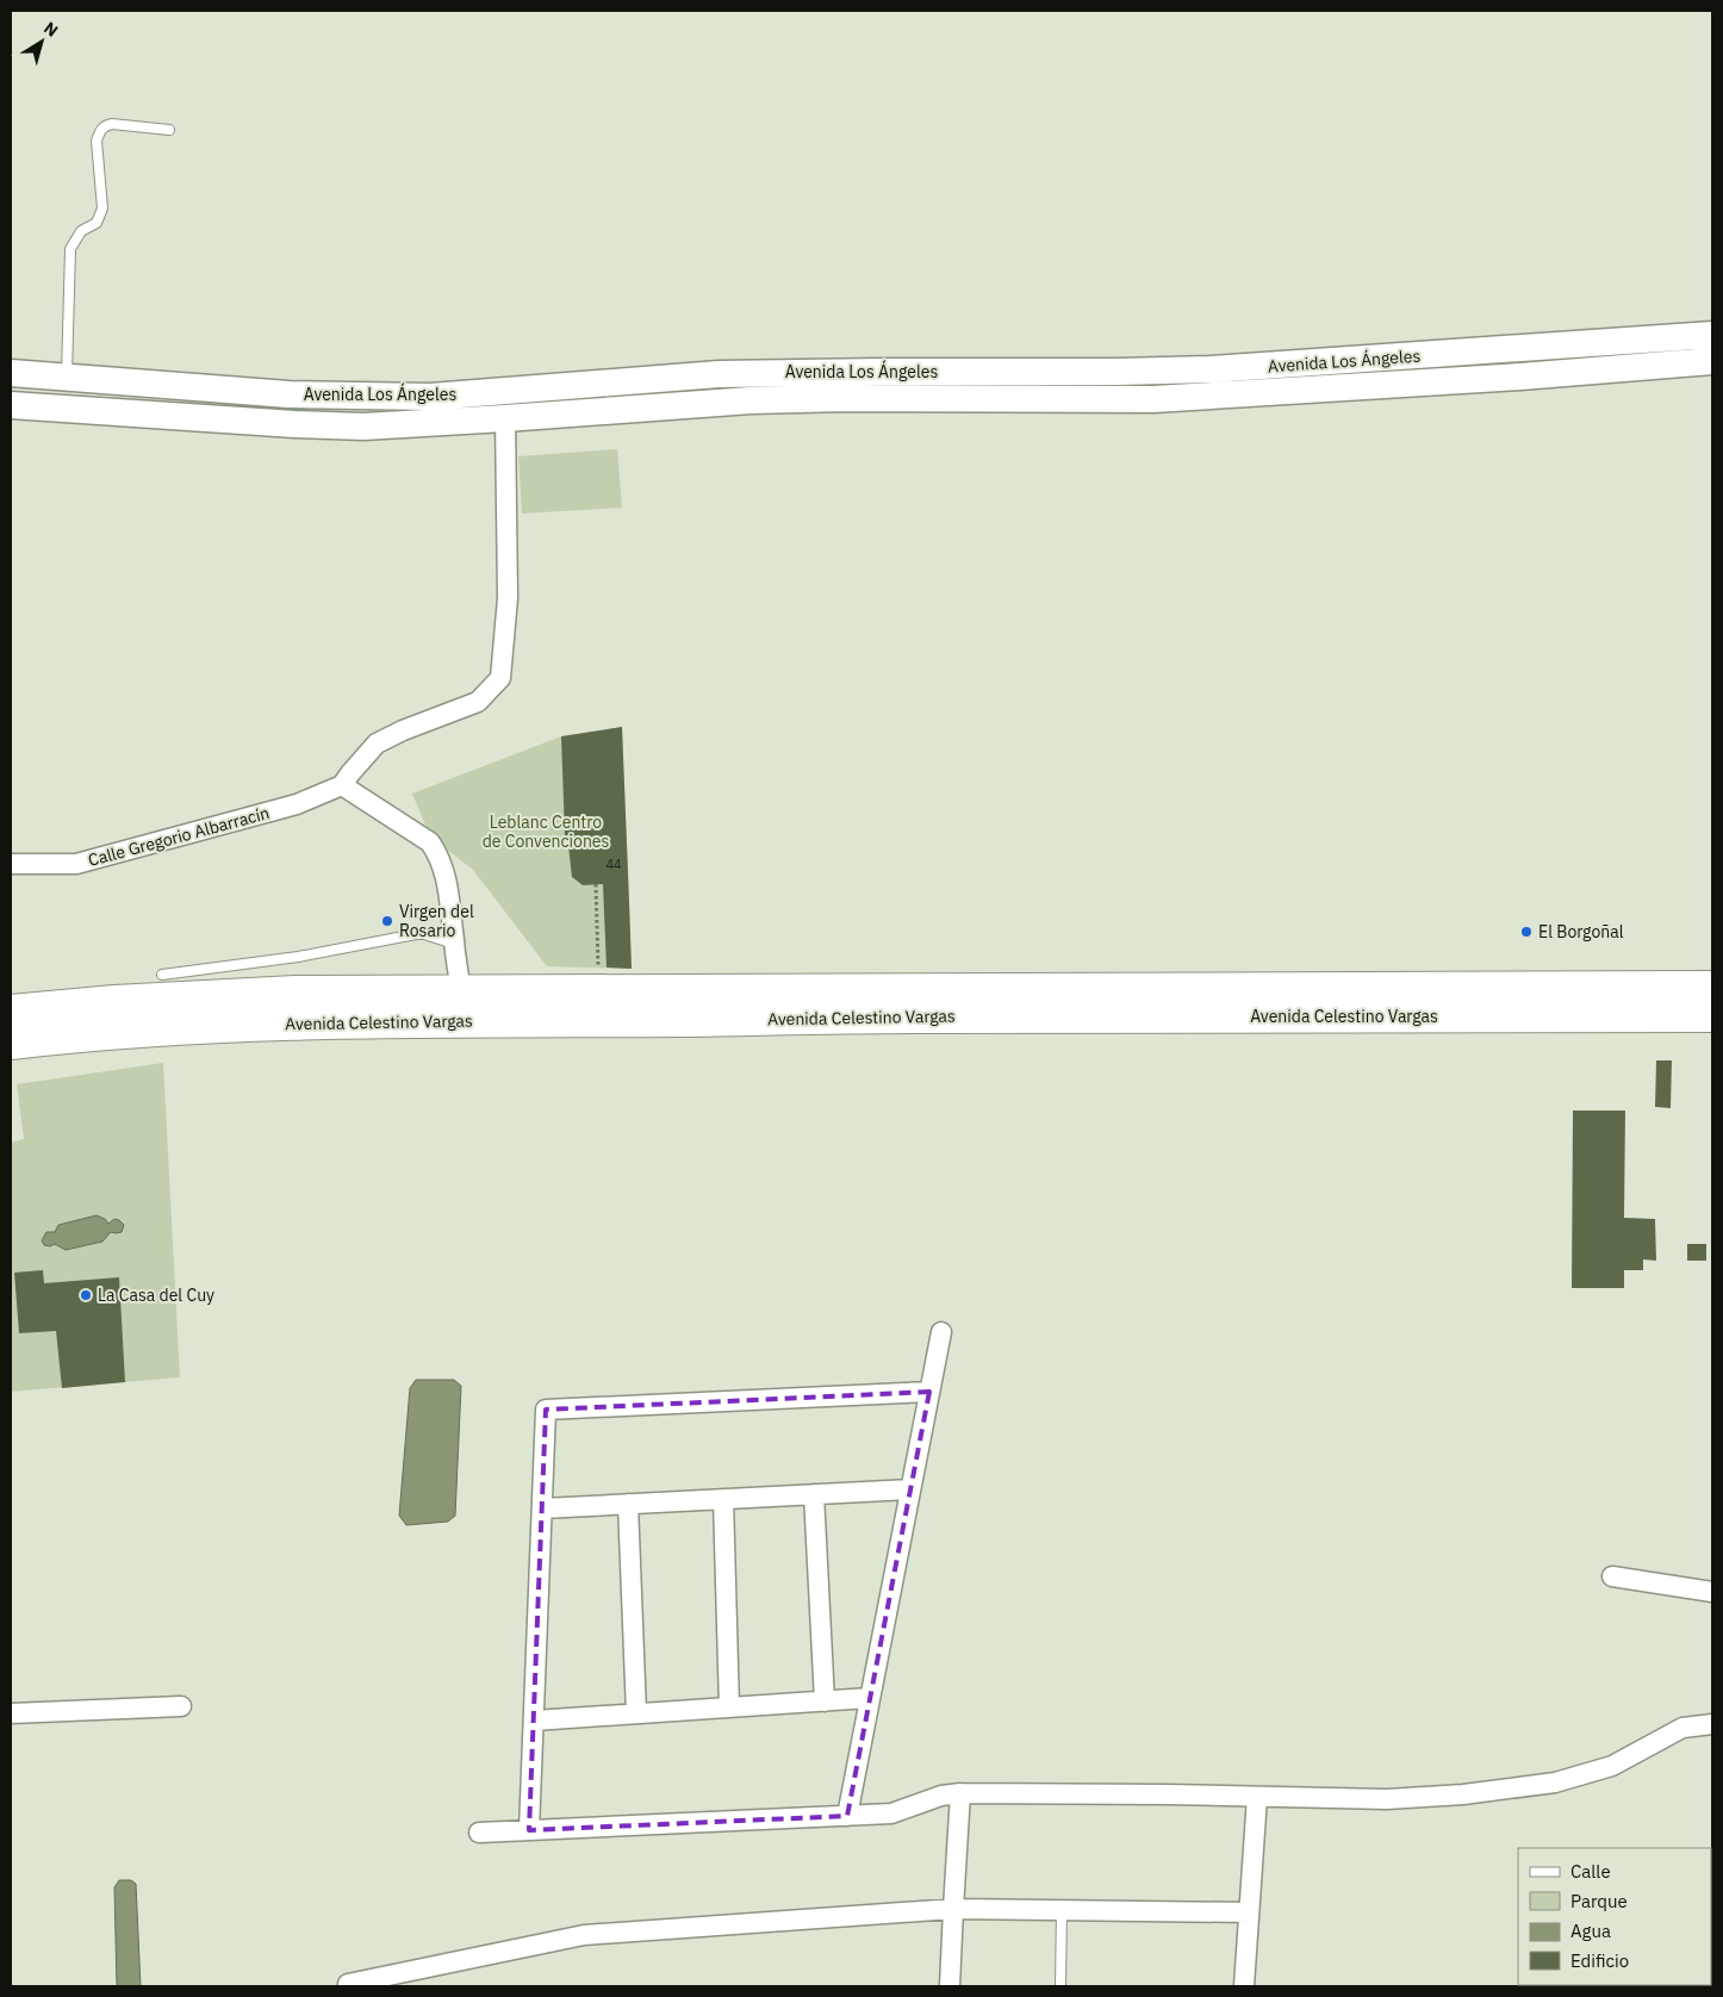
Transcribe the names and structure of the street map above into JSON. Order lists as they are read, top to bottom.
{
  "streets": {
    "highway": ["Avenida Celestino Vargas"],
    "main road": ["Avenida Los Ángeles"],
    "street": ["Calle Gregorio Albarracín"]
  },
  "parks": ["Leblanc Centro de Convenciones"],
  "places": ["Virgen del Rosario", "El Borgoñal", "La Casa del Cuy"],
  "house_numbers": ["44"],
  "legend": [
    "Calle",
    "Parque",
    "Agua",
    "Edificio"
  ],
  "north": "top right"
}
